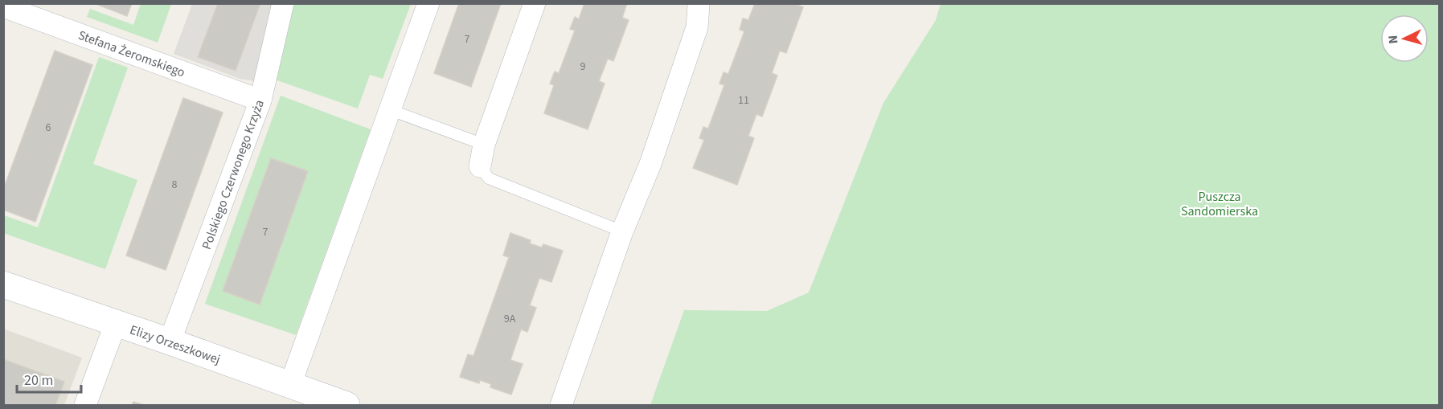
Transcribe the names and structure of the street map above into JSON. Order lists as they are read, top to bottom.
{
  "streets": {
    "street": ["Stefana Żeromskiego", "Polskiego Czerwonego Krzyża", "Elizy Orzeszkowej"]
  },
  "crossings": [
    ["Stefana Żeromskiego", "Polskiego Czerwonego Krzyża"],
    ["Polskiego Czerwonego Krzyża", "Elizy Orzeszkowej"]
  ],
  "parks": ["Puszcza Sandomierska"],
  "house_numbers": [
    "7",
    "9",
    "11",
    "6",
    "8",
    "7",
    "9A"
  ],
  "scale_bar": "20 m",
  "north": "left"
}
